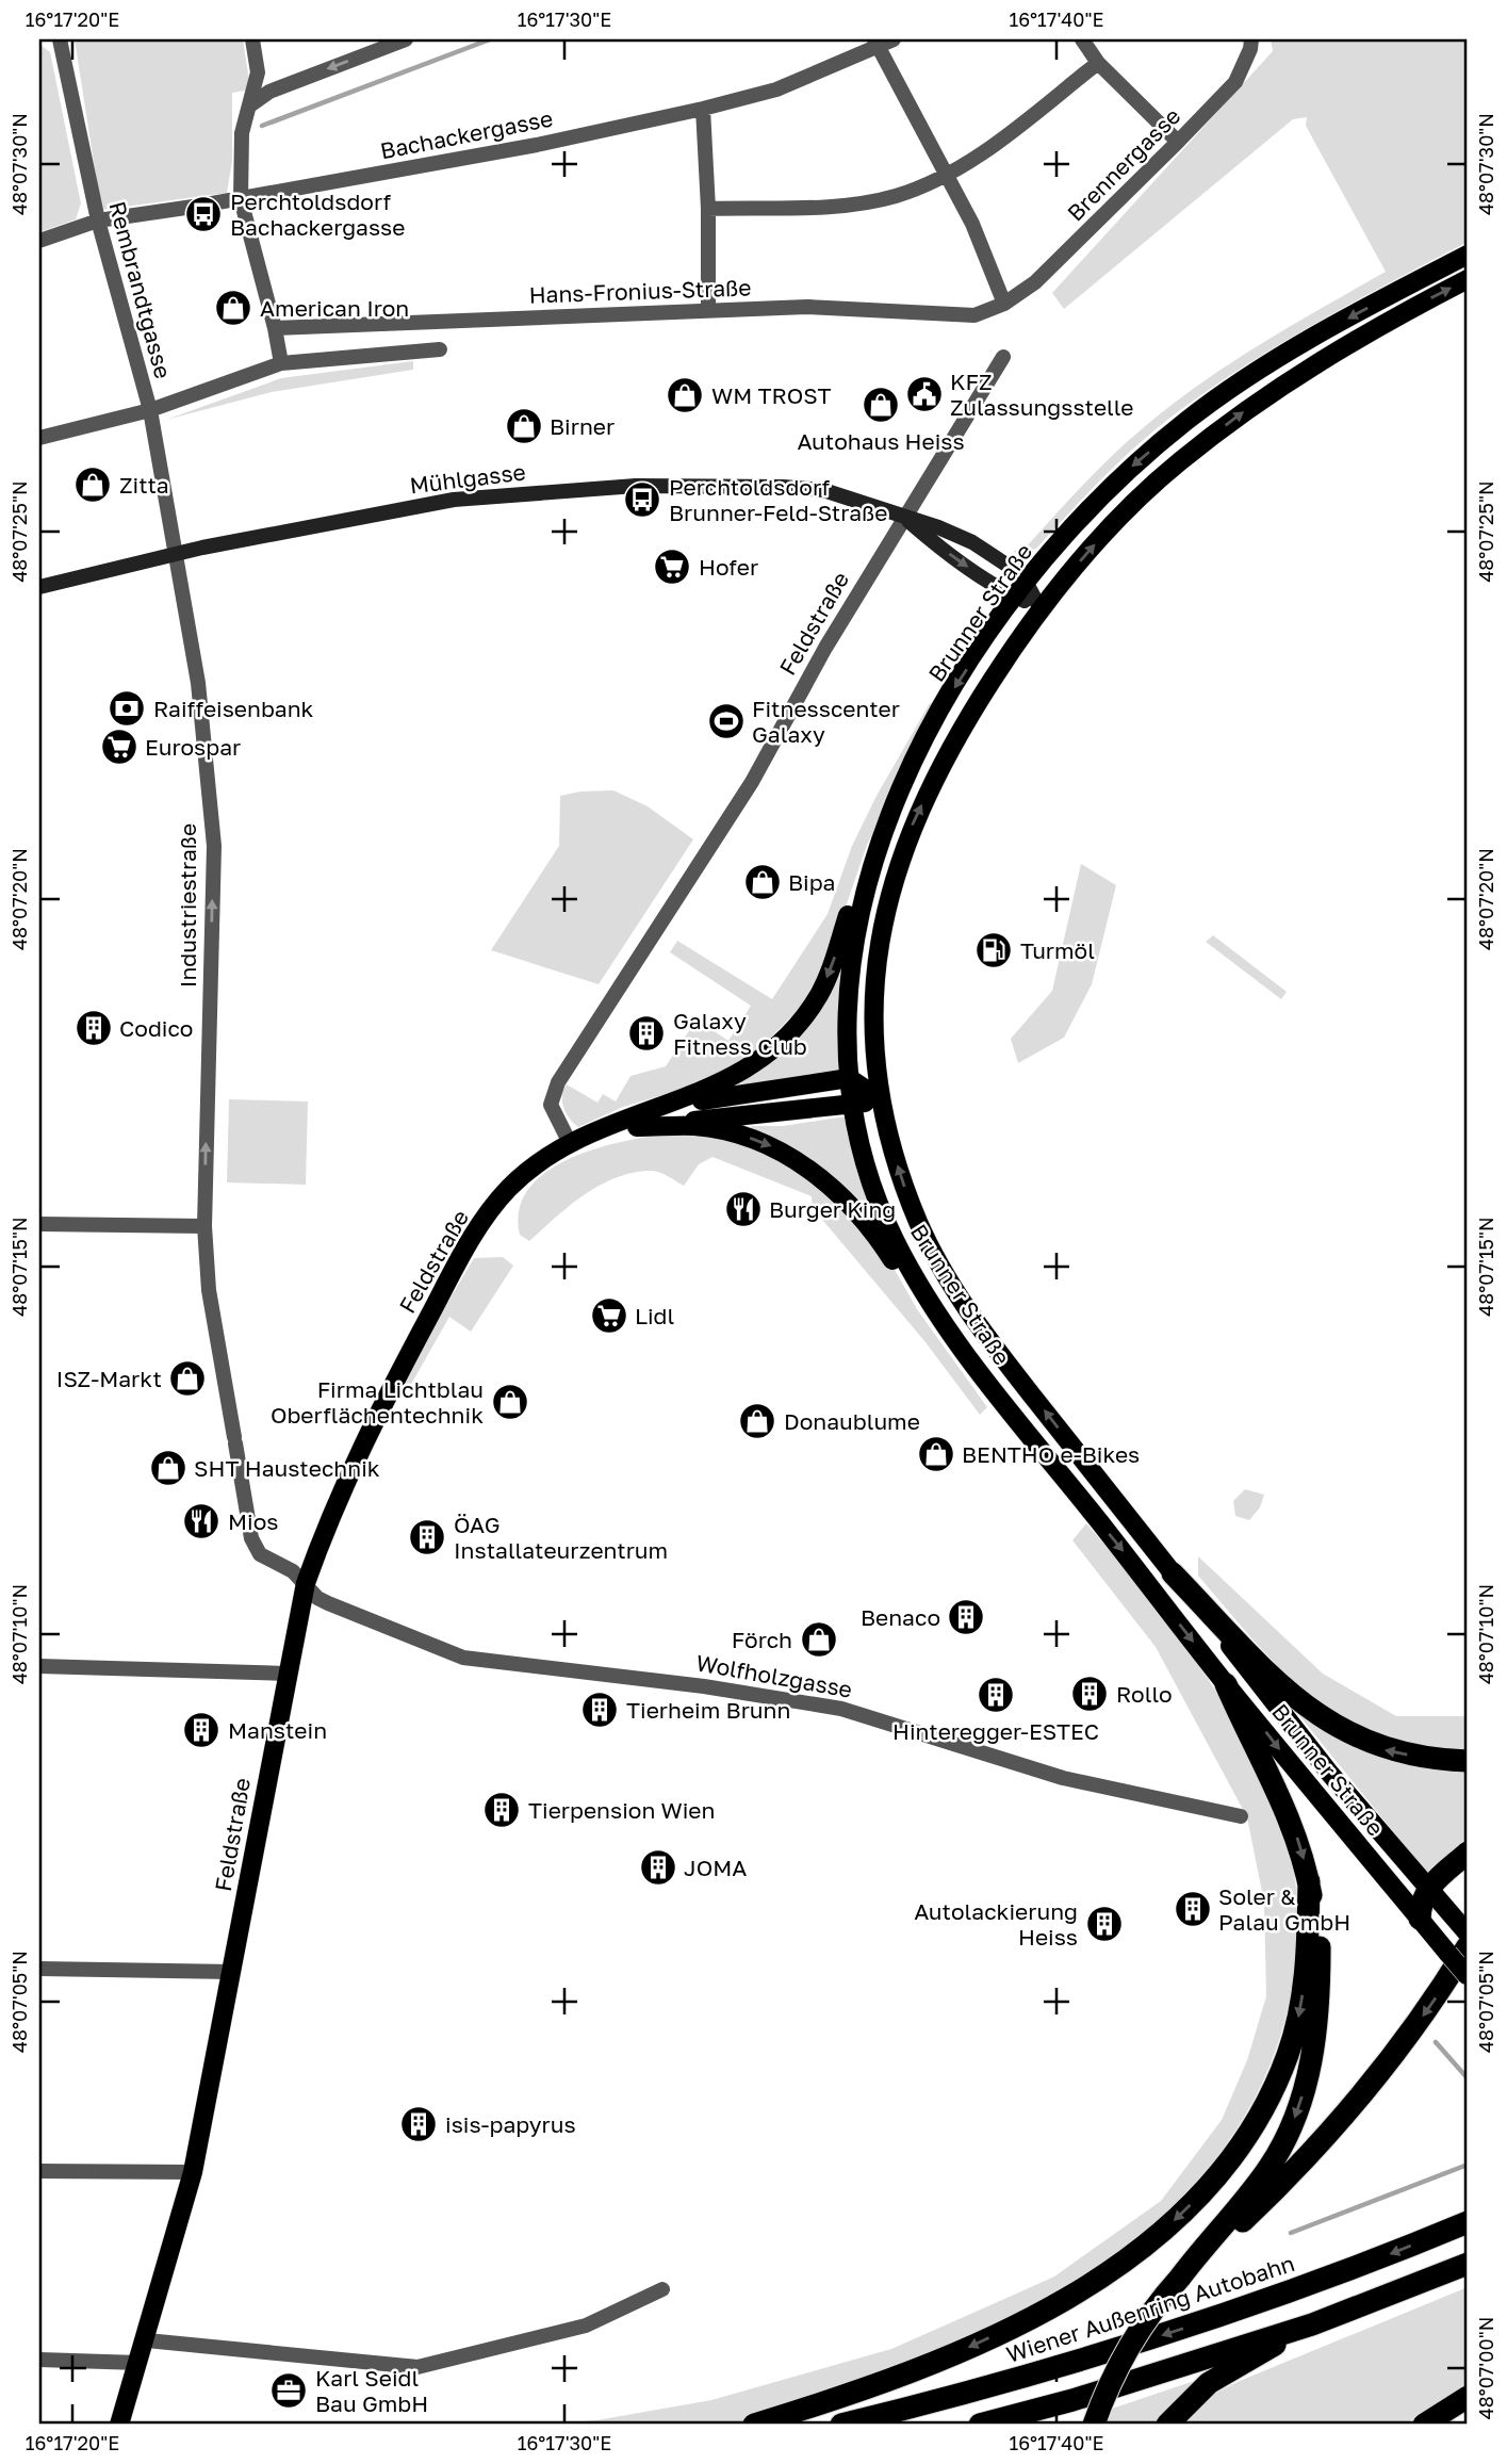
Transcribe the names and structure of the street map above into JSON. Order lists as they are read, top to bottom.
{
  "streets": {
    "highway": ["Wiener Außenring Autobahn"],
    "main road": ["Brunner Straße", "Feldstraße"],
    "street": [
      "Bachackergasse",
      "Brennergasse",
      "Rembrandtgasse",
      "Hans-Fronius-Straße",
      "Mühlgasse",
      "Industriestraße",
      "Wolfholzgasse"
    ]
  },
  "crossings": [
    ["Bachackergasse", "Rembrandtgasse"],
    ["Brennergasse", "Hans-Fronius-Straße"],
    ["Rembrandtgasse", "Mühlgasse"],
    ["Rembrandtgasse", "Industriestraße"],
    ["Mühlgasse", "Brunner Straße"],
    ["Mühlgasse", "Feldstraße"],
    ["Mühlgasse", "Industriestraße"],
    ["Feldstraße", "Industriestraße"],
    ["Feldstraße", "Wolfholzgasse"],
    ["Industriestraße", "Wolfholzgasse"]
  ],
  "one_way": ["Industriestraße"],
  "places": {
    "bus stop": ["Perchtoldsdorf Bachackergasse", "Perchtoldsdorf Brunner-Feld-Straße"],
    "shop": [
      "American Iron",
      "WM TROST",
      "Autohaus Heiss",
      "Birner",
      "Zitta",
      "Bipa",
      "ISZ-Markt",
      "Firma Lichtblau Oberflächentechnik",
      "Donaublume",
      "BENTHO e-Bikes",
      "SHT Haustechnik",
      "Förch"
    ],
    "public building": ["KFZ Zulassungsstelle"],
    "supermarket": ["Hofer", "Eurospar", "Lidl"],
    "bank": ["Raiffeisenbank"],
    "sports": ["Fitnesscenter Galaxy"],
    "fuel station": ["Turmöl"],
    "building": [
      "Codico",
      "Galaxy Fitness Club",
      "ÖAG Installateurzentrum",
      "Benaco",
      "Rollo",
      "Hinteregger-ESTEC",
      "Tierheim Brunn",
      "Manstein",
      "Tierpension Wien",
      "JOMA",
      "Soler & Palau GmbH",
      "Autolackierung Heiss",
      "isis-papyrus"
    ],
    "restaurant": ["Burger King", "Mios"],
    "office": ["Karl Seidl Bau GmbH"]
  },
  "coordinates": [
    "16°17'20\"E",
    "16°17'30\"E",
    "16°17'40\"E",
    "48°07'30\"N",
    "48°07'25\"N",
    "48°07'20\"N",
    "48°07'15\"N",
    "48°07'10\"N",
    "48°07'05\"N",
    "48°07'00\"N"
  ]
}
